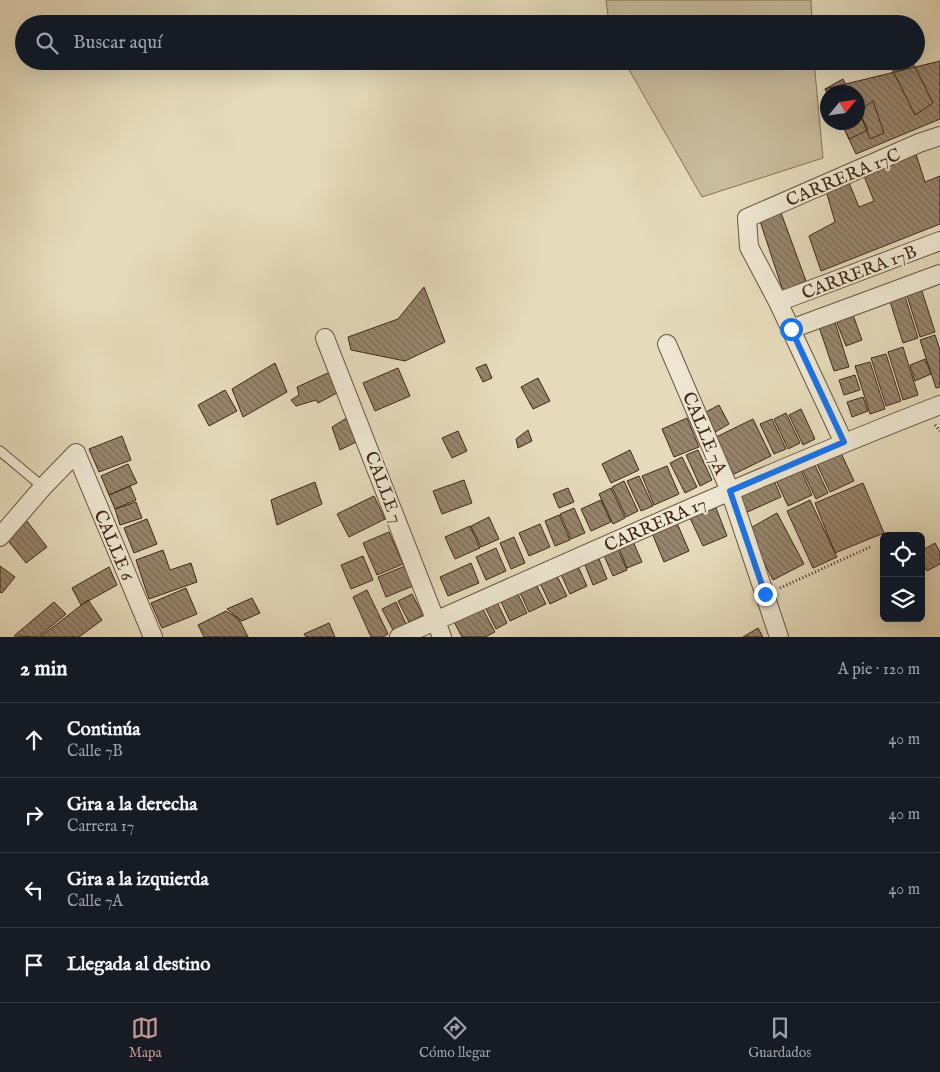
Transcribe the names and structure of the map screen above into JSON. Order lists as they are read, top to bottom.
{
  "streets": {
    "street": [
      "CARRERA 17C",
      "CARRERA 17B",
      "CALLE 7A",
      "CALLE 7",
      "CARRERA 17",
      "CALLE 6"
    ]
  },
  "crossings": [
    ["CARRERA 17C", "CARRERA 17B"],
    ["CALLE 7A", "CARRERA 17"],
    ["CALLE 7", "CARRERA 17"]
  ],
  "north": "top right",
  "page": {
    "search": "Buscar aquí",
    "heading": ["2 min", "A pie · 120 m"],
    "list": [
      ["Continúa", "Calle 7B", "40 m"],
      ["Gira a la derecha", "Carrera 17", "40 m"],
      ["Gira a la izquierda", "Calle 7A", "40 m"],
      "Llegada al destino"
    ],
    "nav": ["Mapa", "Cómo llegar", "Guardados"]
  }
}
